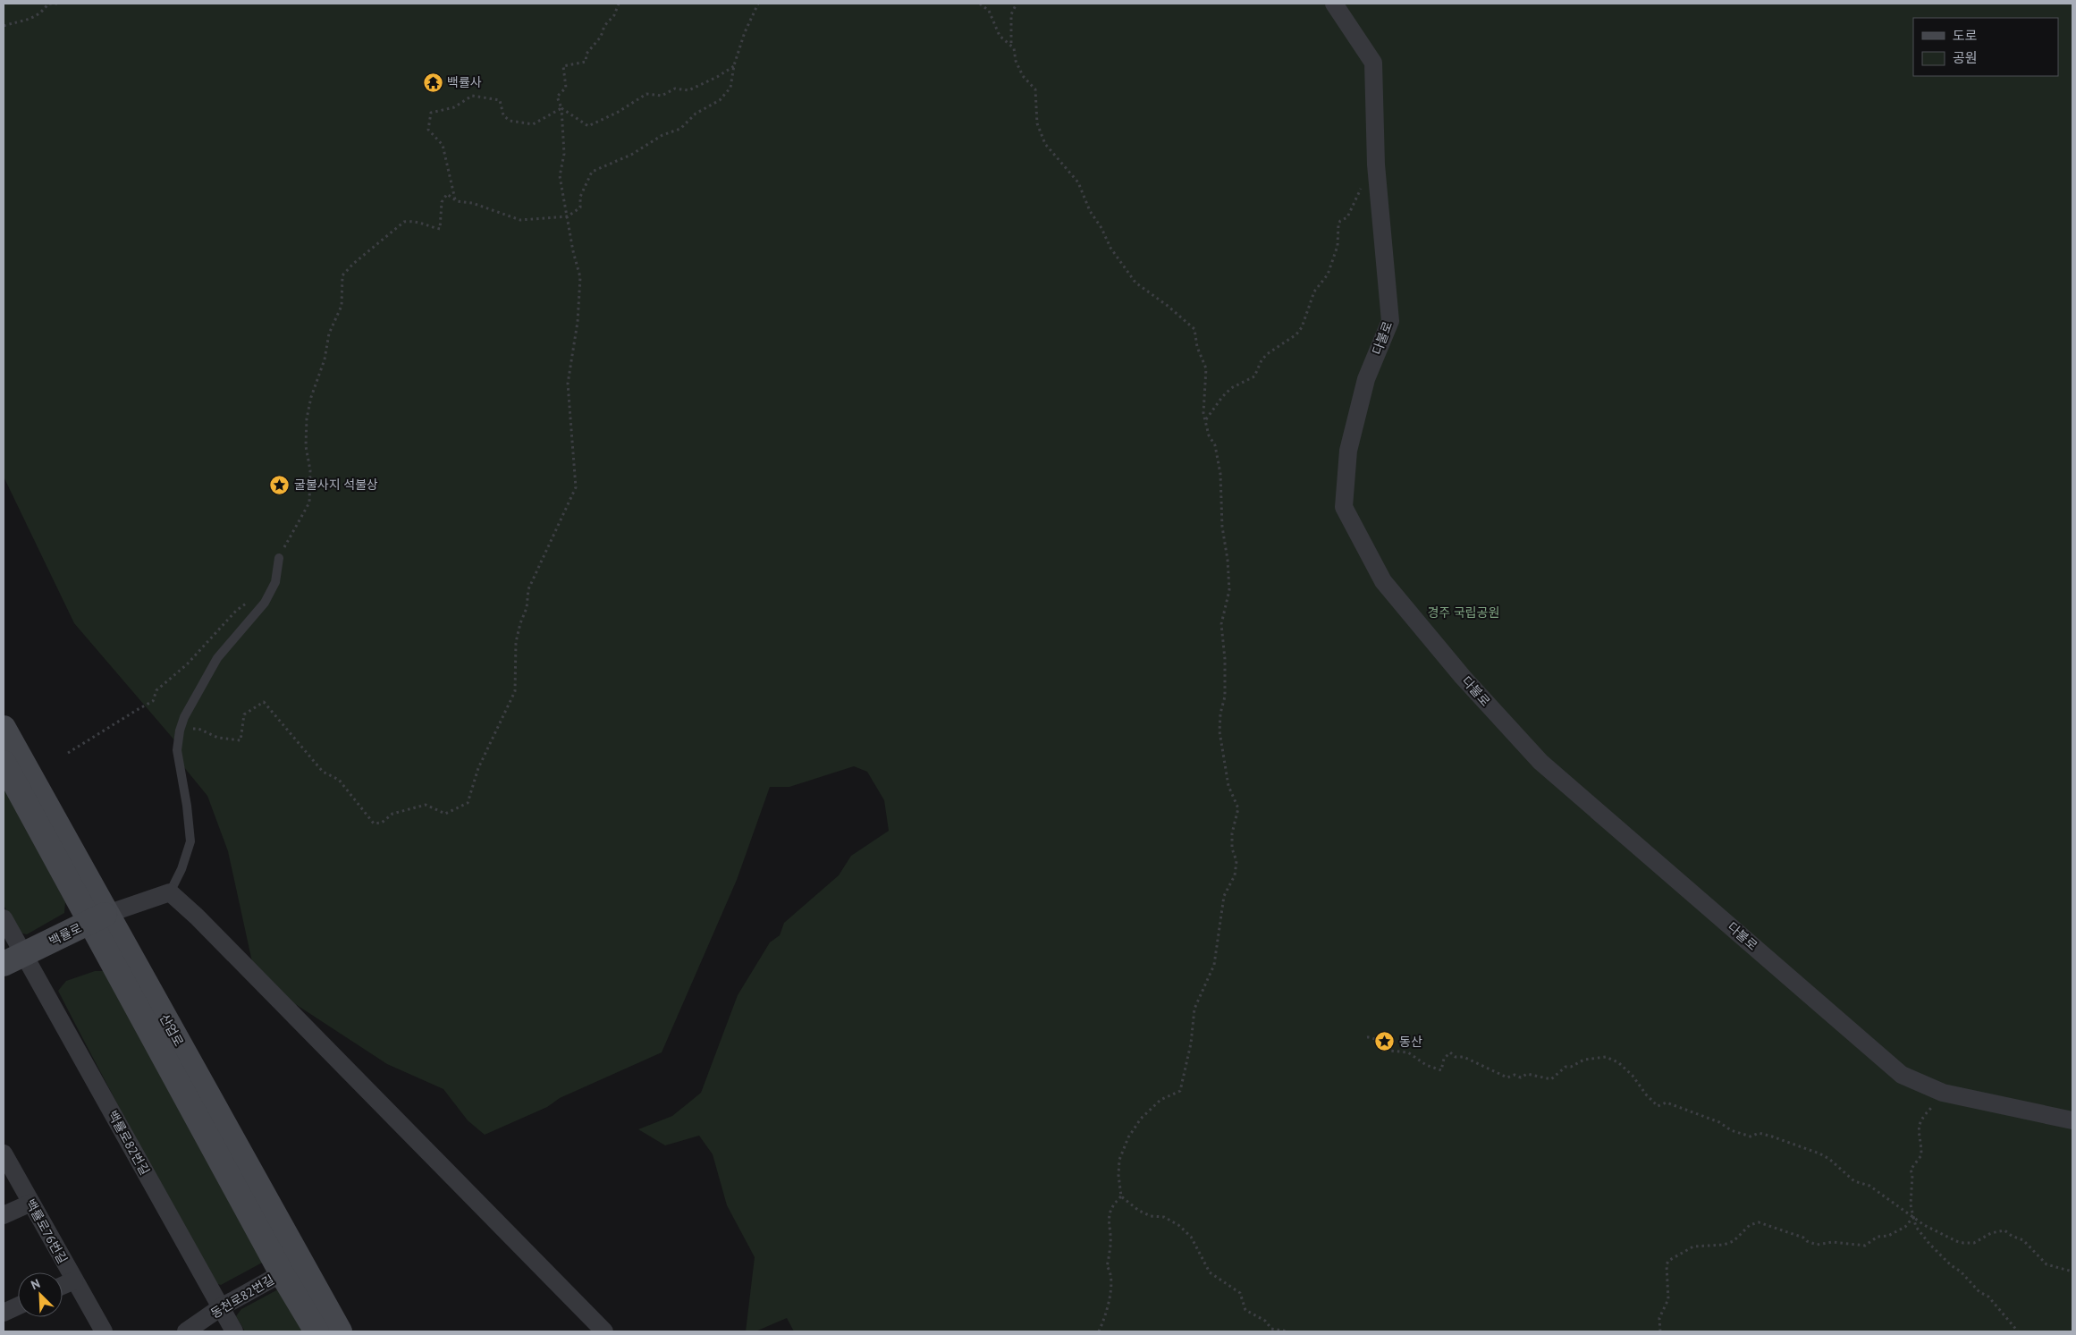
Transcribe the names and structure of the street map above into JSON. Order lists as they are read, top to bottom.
{
  "streets": {
    "street": [
      "다불로",
      "백률로",
      "산업로",
      "백률로82번길",
      "백률로76번길",
      "동천로82번길"
    ]
  },
  "crossings": [
    ["백률로", "산업로"],
    ["백률로", "백률로82번길"],
    ["산업로", "동천로82번길"],
    ["백률로82번길", "동천로82번길"]
  ],
  "parks": ["경주 국립공원"],
  "places": {
    "temple": ["백률사"],
    "place": ["굴불사지 석불상", "동산"]
  },
  "legend": ["도로", "공원"],
  "north": "top left"
}
